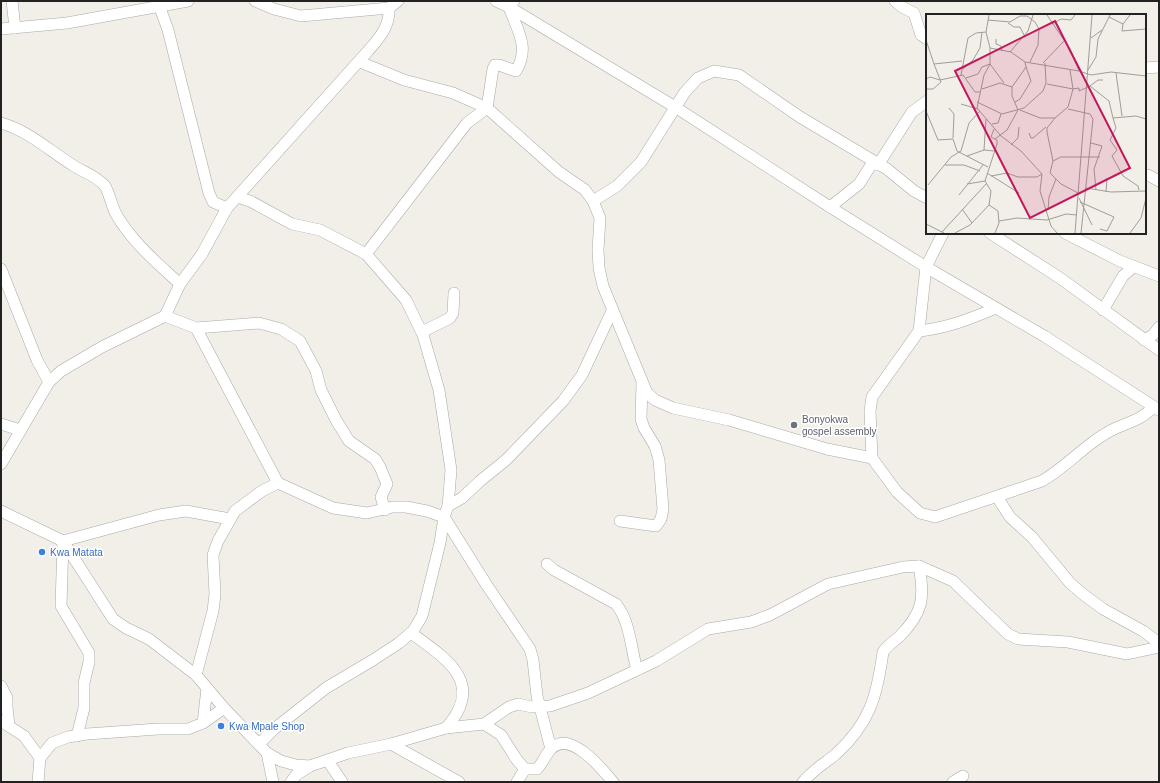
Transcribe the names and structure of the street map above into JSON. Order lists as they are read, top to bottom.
{
  "places": ["Bonyokwa gospel assembly", "Kwa Matata", "Kwa Mpale Shop"]
}
